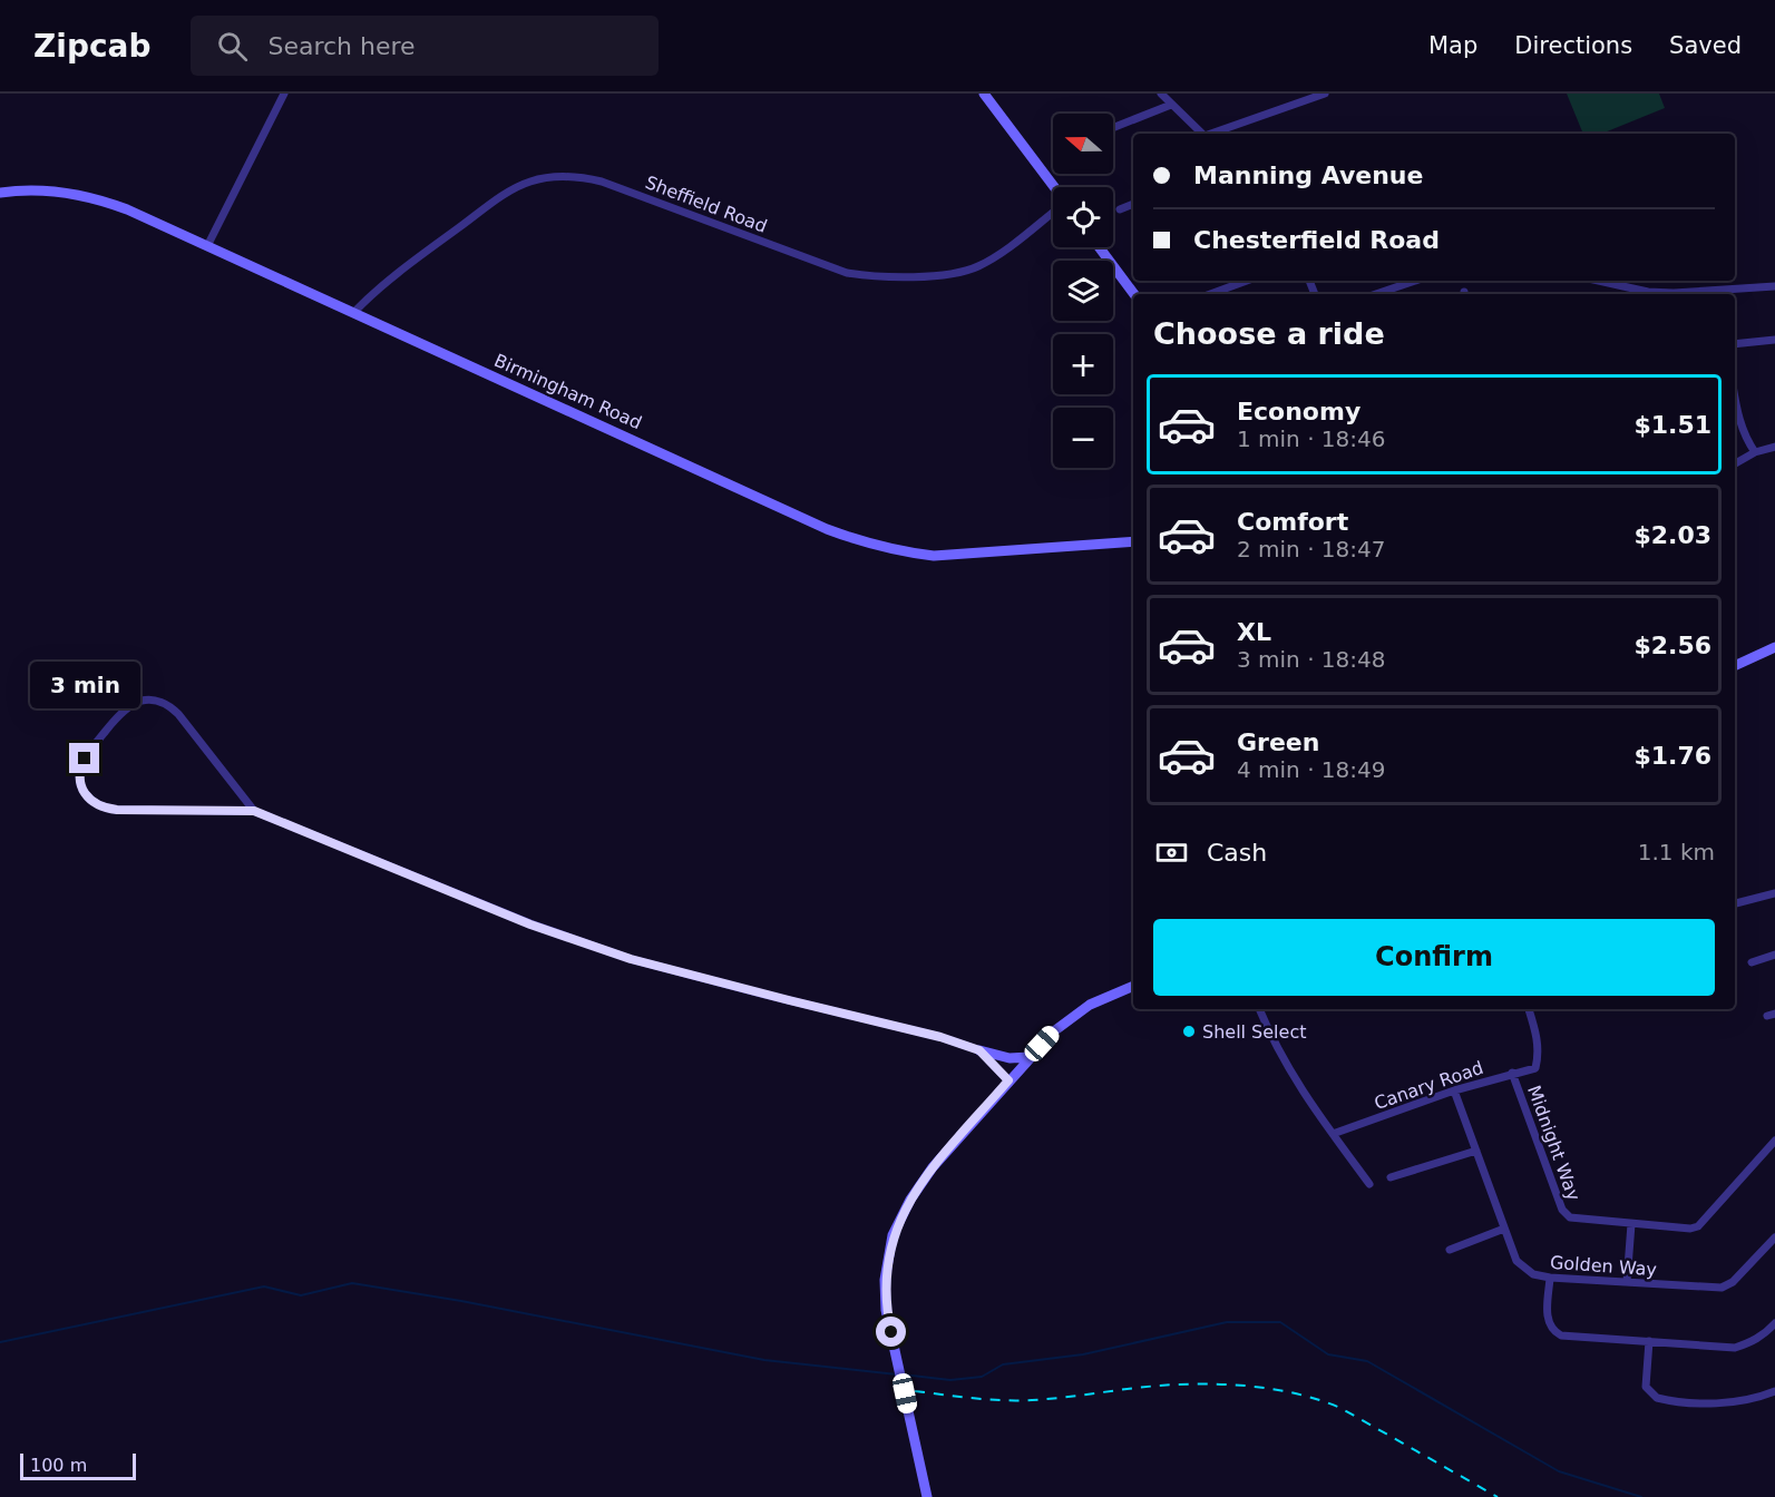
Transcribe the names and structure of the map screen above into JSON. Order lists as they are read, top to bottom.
{
  "streets": {
    "street": [
      "Sheffield Road",
      "Birmingham Road",
      "Canary Road",
      "Midnight Way",
      "Golden Way"
    ]
  },
  "crossings": [
    ["Sheffield Road", "Birmingham Road"],
    ["Canary Road", "Midnight Way"],
    ["Canary Road", "Golden Way"]
  ],
  "places": ["Shell Select"],
  "scale_bar": "100 m",
  "north": "left",
  "page": {
    "header": "Zipcab",
    "search": "Search here",
    "nav": ["Map", "Directions", "Saved"],
    "map_buttons": ["+", "−"],
    "banner": ["Manning Avenue", "Chesterfield Road"],
    "heading": "Choose a ride",
    "list": [
      {
        "name": "Economy",
        "note": "1 min · 18:46",
        "value": "$1.51"
      },
      {
        "name": "Comfort",
        "note": "2 min · 18:47",
        "value": "$2.03"
      },
      {
        "name": "XL",
        "note": "3 min · 18:48",
        "value": "$2.56"
      },
      {
        "name": "Green",
        "note": "4 min · 18:49",
        "value": "$1.76"
      }
    ],
    "bubble": "3 min",
    "pay": ["Cash", "1.1 km"],
    "buttons": "Confirm",
    "scale": "100 m"
  }
}
